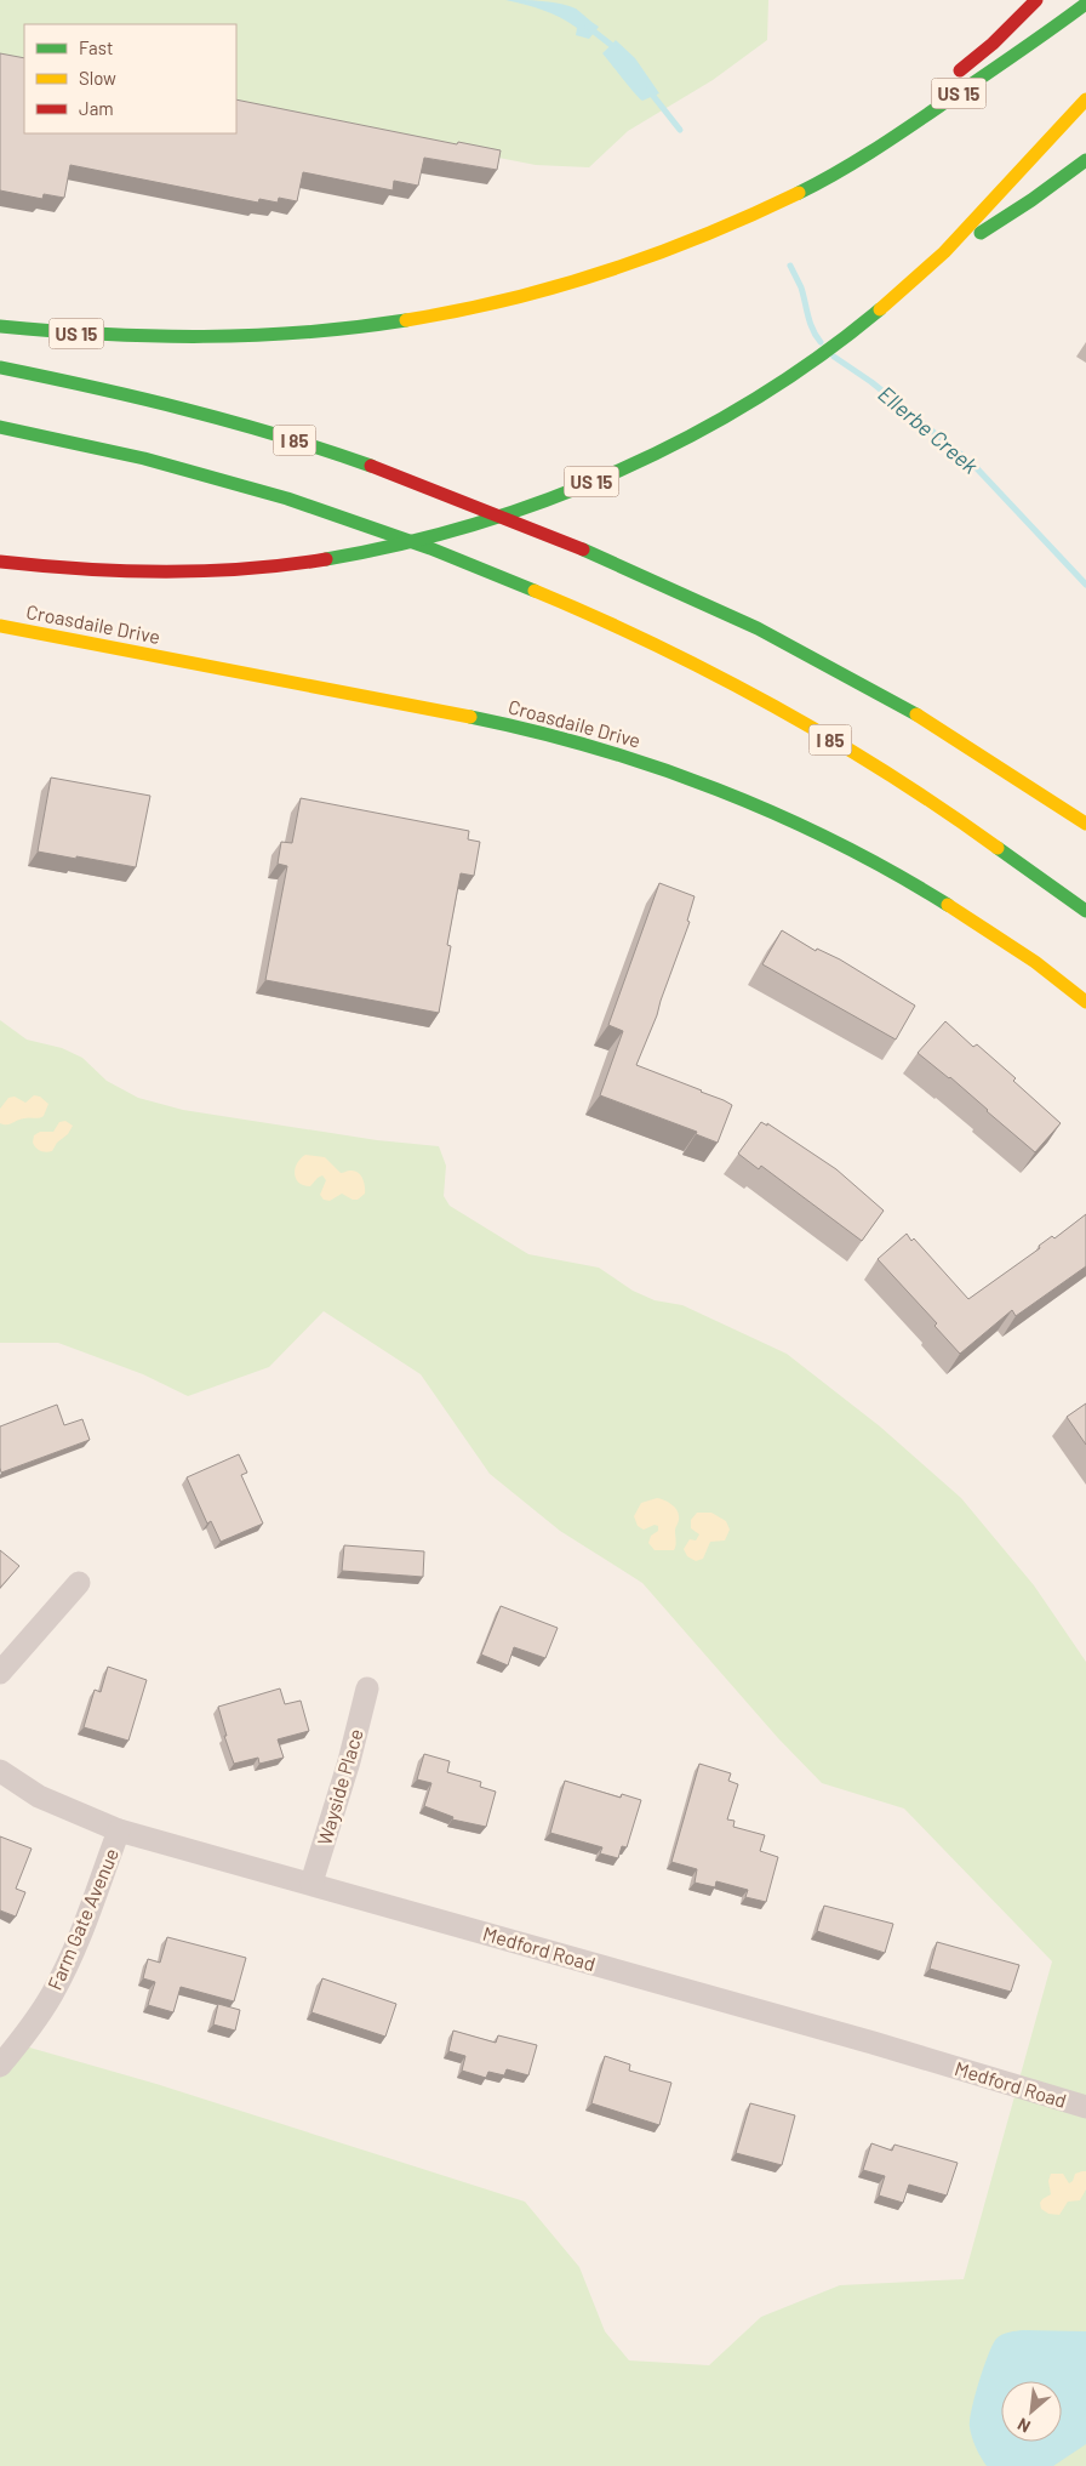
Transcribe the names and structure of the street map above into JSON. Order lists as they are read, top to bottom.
{
  "streets": {
    "main road": ["US 15", "I 85", "Croasdaile Drive"],
    "street": ["Wayside Place", "Farm Gate Avenue", "Medford Road"]
  },
  "crossings": [
    ["Wayside Place", "Medford Road"],
    ["Farm Gate Avenue", "Medford Road"]
  ],
  "water": ["Ellerbe Creek"],
  "legend": ["Fast", "Slow", "Jam"],
  "north": "bottom left"
}
